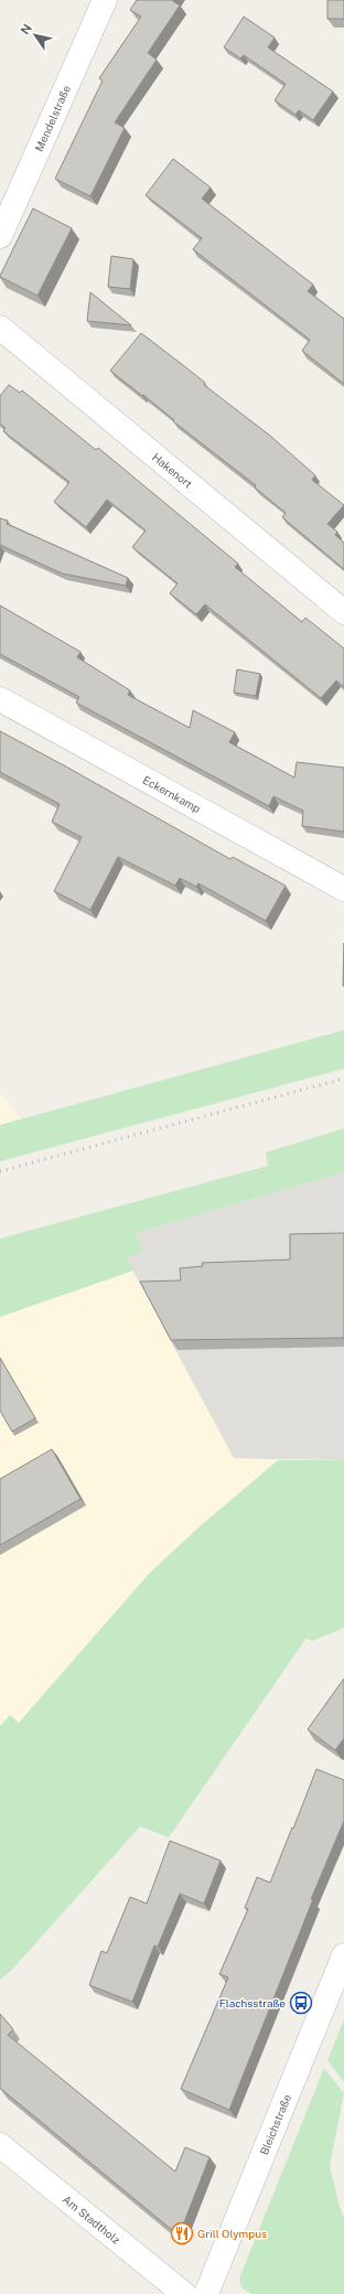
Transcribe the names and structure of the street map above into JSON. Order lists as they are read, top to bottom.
{
  "streets": {
    "street": [
      "Mendelstraße",
      "Hakenort",
      "Eckernkamp",
      "Bleichstraße",
      "Am Stadtholz"
    ]
  },
  "places": {
    "bus stop": ["Flachsstraße"],
    "restaurant": ["Grill Olympus"]
  },
  "north": "top left"
}
